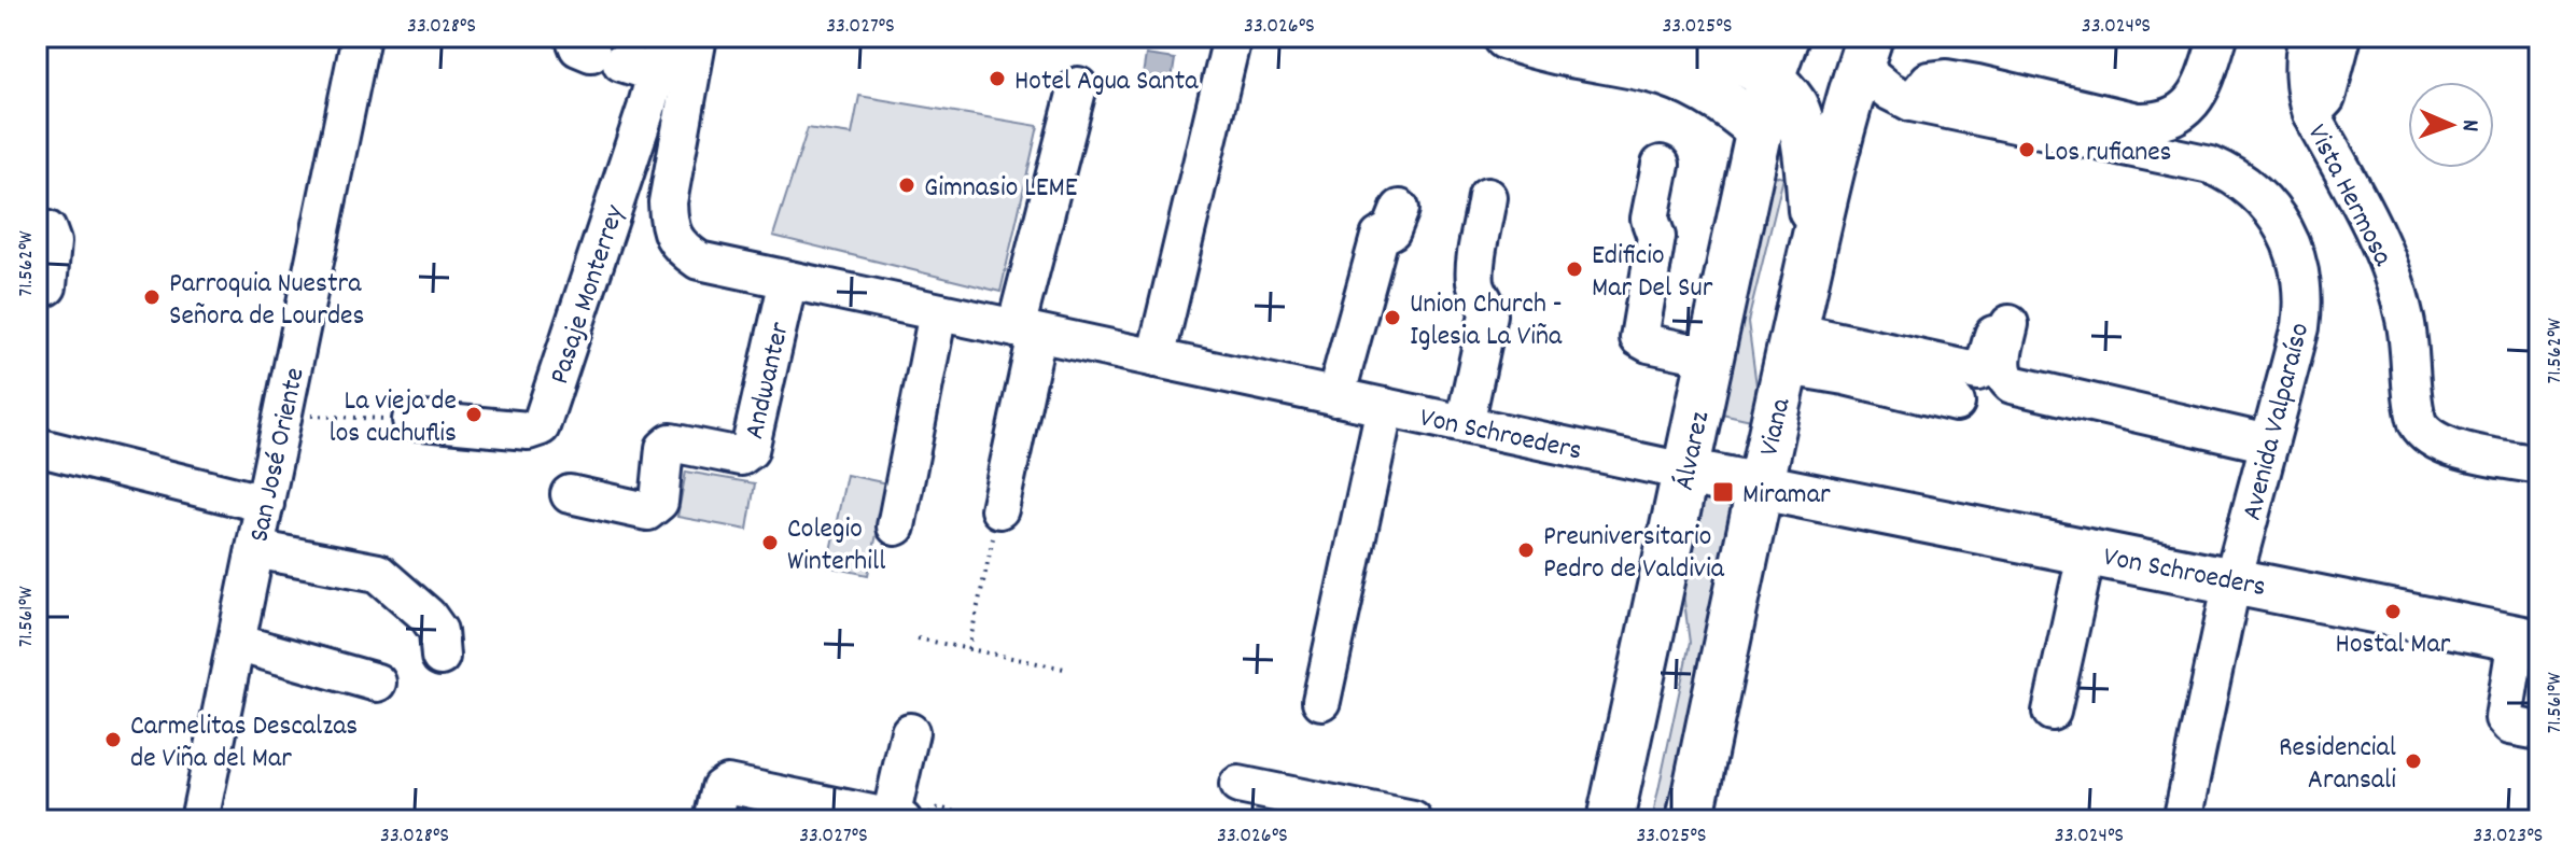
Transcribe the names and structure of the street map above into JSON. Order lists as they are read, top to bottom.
{
  "streets": {
    "main road": ["Viana", "Von Schroeders", "Álvarez"],
    "street": [
      "Vista Hermosa",
      "Pasaje Monterrey",
      "Andwanter",
      "Avenida Valparaíso",
      "San José Oriente"
    ]
  },
  "crossings": [
    ["Andwanter", "Von Schroeders"],
    ["Avenida Valparaíso", "Viana"],
    ["Avenida Valparaíso", "Von Schroeders"],
    ["Viana", "Von Schroeders"],
    ["Von Schroeders", "Álvarez"]
  ],
  "places": {
    "other": [
      "Hotel Agua Santa",
      "Los rufianes",
      "Gimnasio LEME",
      "Edificio Mar Del Sur",
      "Parroquia Nuestra Señora de Lourdes",
      "Union Church - Iglesia La Viña",
      "La vieja de los cuchuflis",
      "Colegio Winterhill",
      "Preuniversitario Pedro de Valdivia",
      "Hostal Mar",
      "Carmelitas Descalzas de Viña del Mar",
      "Residencial Aransali"
    ],
    "transit": ["Miramar"]
  },
  "north": "right",
  "coordinates": [
    "33.028°S",
    "33.027°S",
    "33.026°S",
    "33.025°S",
    "33.024°S",
    "71.562°W",
    "71.561°W",
    "33.023°S"
  ]
}
